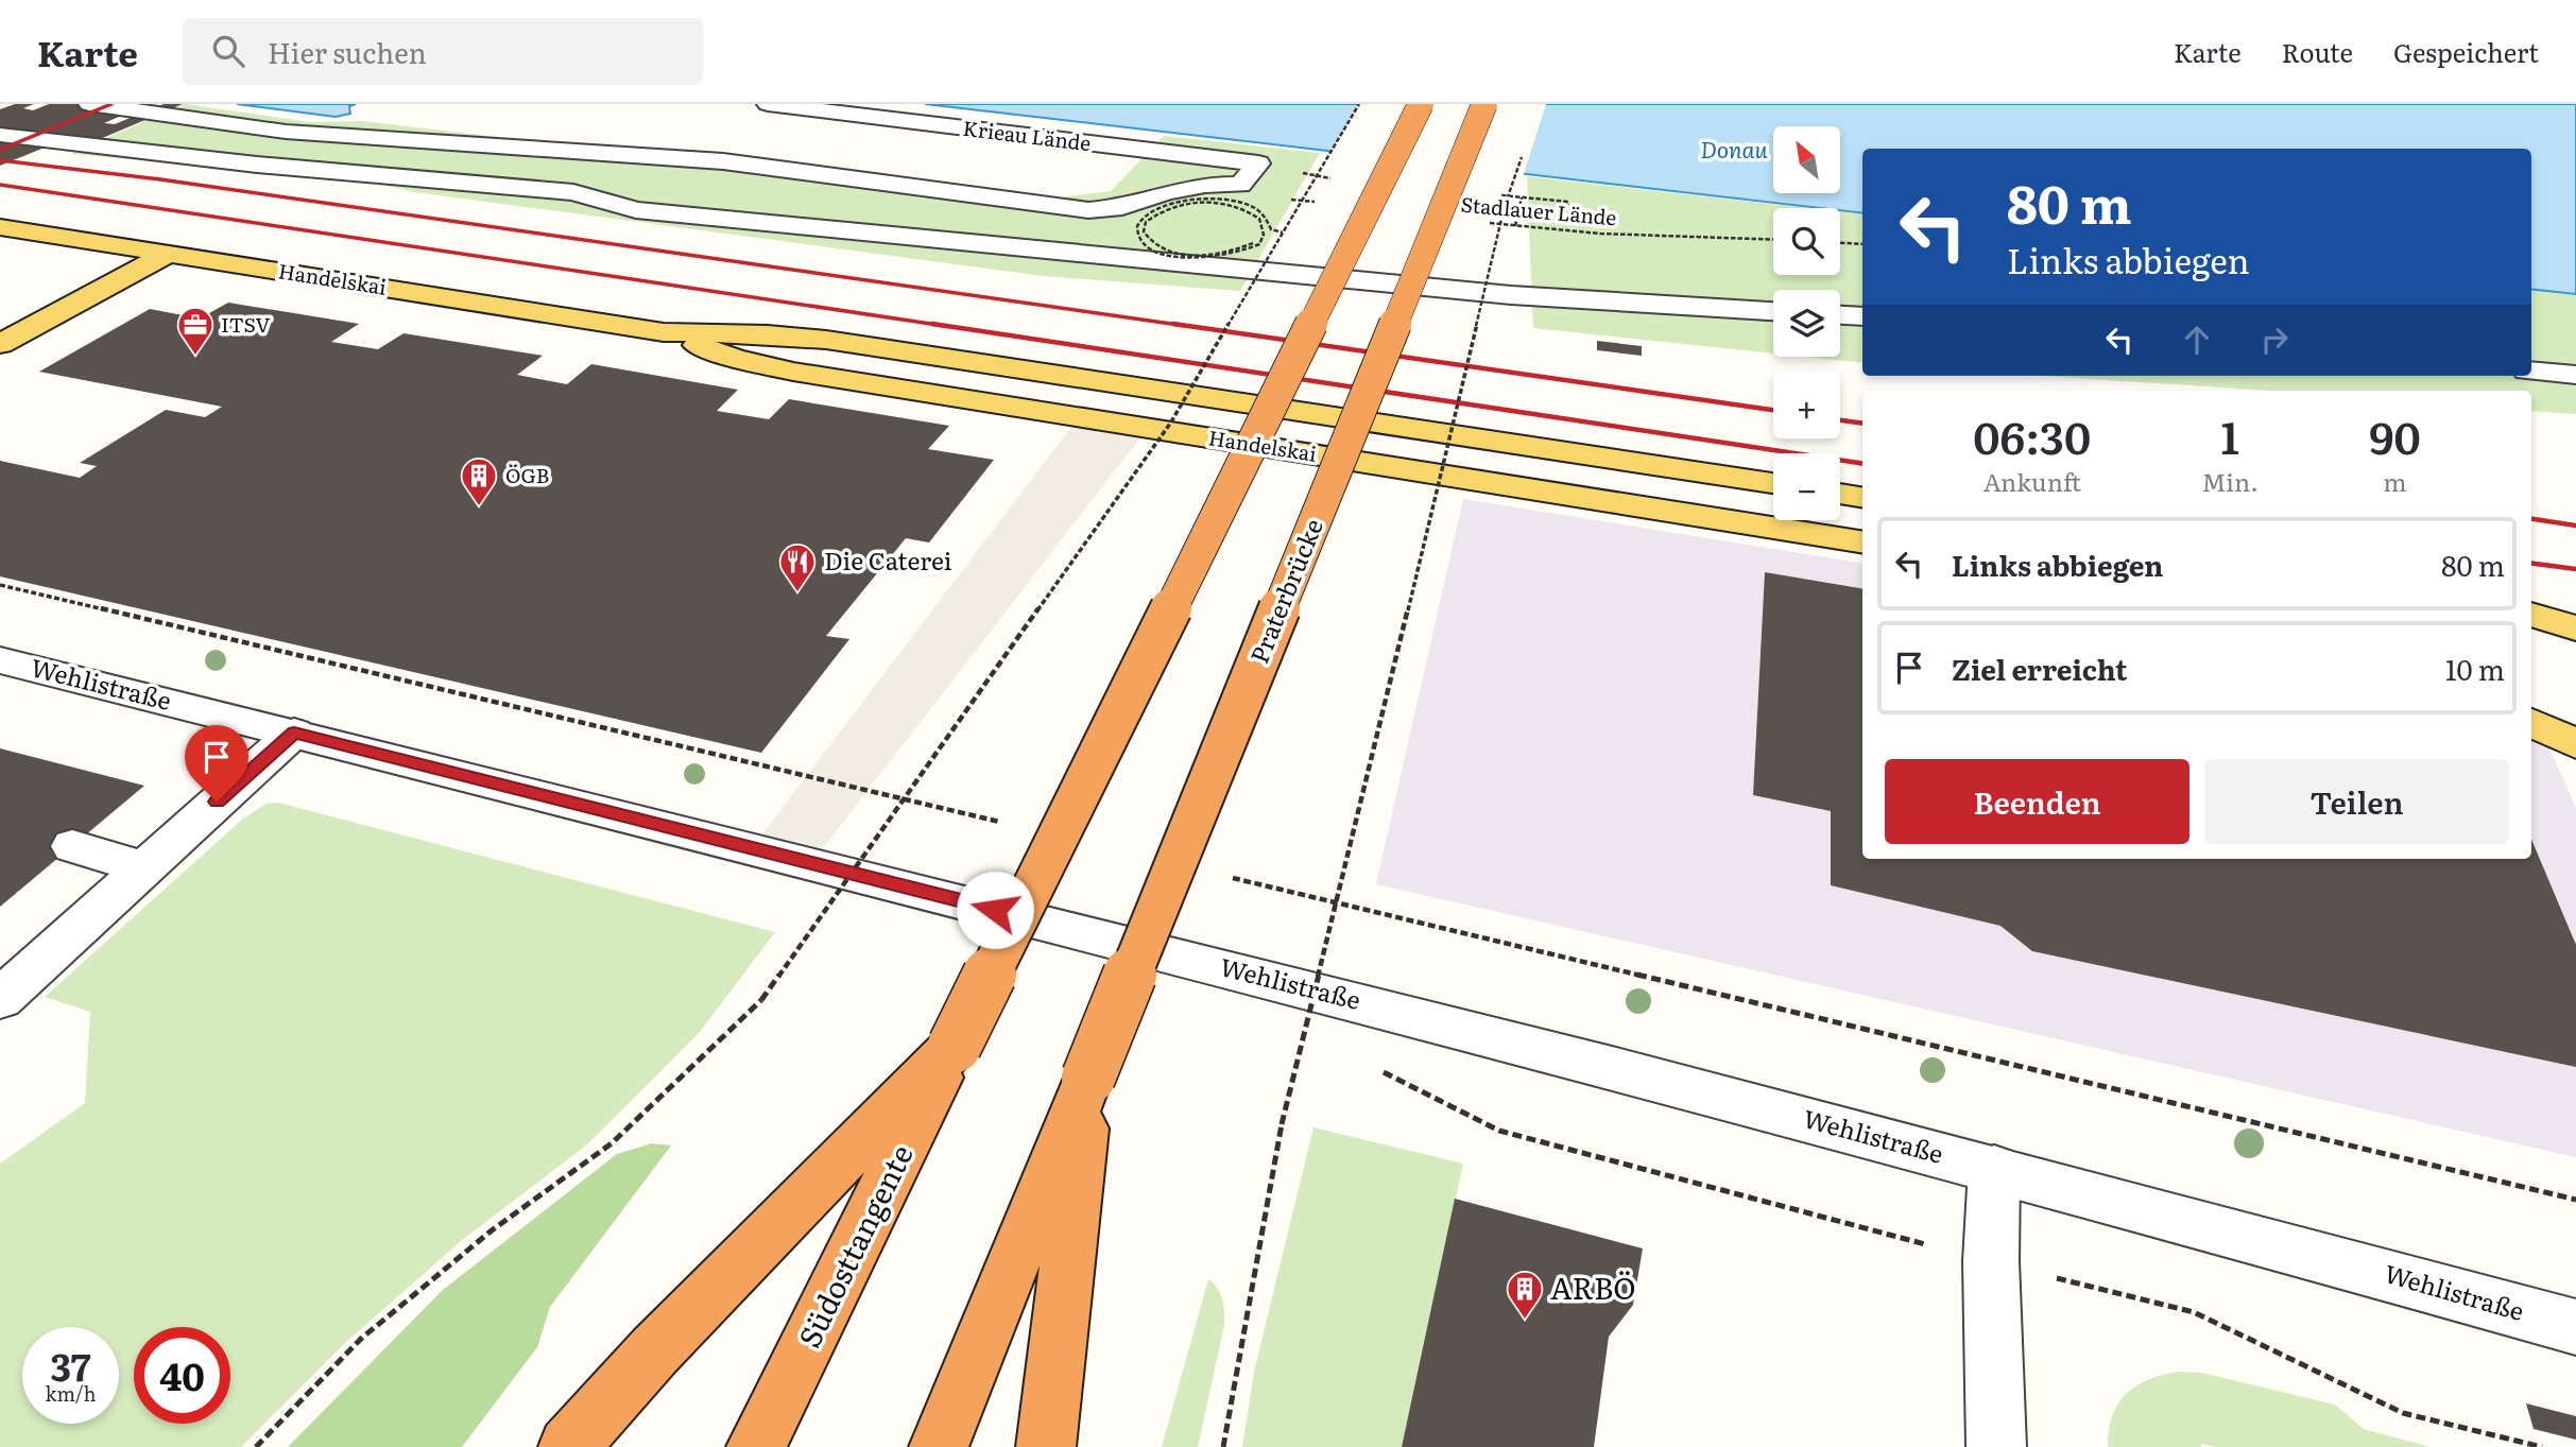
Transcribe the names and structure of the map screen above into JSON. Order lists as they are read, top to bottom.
{
  "streets": {
    "highway": ["Praterbrücke", "Südosttangente"],
    "main road": ["Handelskai"],
    "street": ["Krieau Lände", "Wehlistraße"],
    "path": ["Stadlauer Lände"]
  },
  "water": ["Donau"],
  "places": {
    "office": ["ITSV"],
    "building": ["ÖGB", "ARBÖ"],
    "restaurant": ["Die Caterei"]
  },
  "north": "top left",
  "page": {
    "header": "Karte",
    "search": "Hier suchen",
    "nav": ["Karte", "Route", "Gespeichert"],
    "map_buttons": ["+", "−"],
    "turn": ["80 m", "Links abbiegen"],
    "eta": [
      "06:30",
      "Ankunft",
      "1",
      "Min.",
      "90",
      "m"
    ],
    "list": [
      {
        "name": "Links abbiegen",
        "value": "80 m"
      },
      {
        "name": "Ziel erreicht",
        "value": "10 m"
      }
    ],
    "buttons": ["Beenden", "Teilen"],
    "speed": "37 km/h",
    "limit": "40"
  }
}
